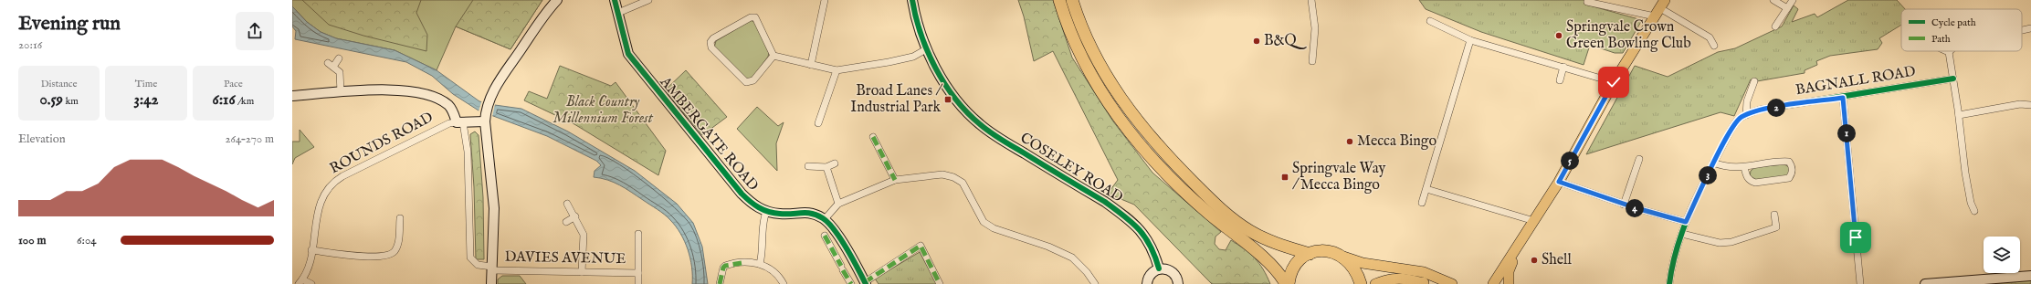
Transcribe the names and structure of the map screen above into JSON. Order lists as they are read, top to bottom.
{
  "streets": {
    "street": [
      "BAGNALL ROAD",
      "AMBERGATE ROAD",
      "ROUNDS ROAD",
      "COSELEY ROAD",
      "DAVIES AVENUE"
    ]
  },
  "crossings": [
    ["ROUNDS ROAD", "DAVIES AVENUE"]
  ],
  "parks": ["Black Country Millennium Forest"],
  "places": {
    "other": [
      "Springvale Crown Green Bowling Club",
      "B&Q",
      "Mecca Bingo",
      "Shell"
    ],
    "transit": ["Broad Lanes / Industrial Park", "Springvale Way / Mecca Bingo"]
  },
  "legend": ["Cycle path", "Path"],
  "page": {
    "heading": ["Evening run", "20:16"],
    "stats": [
      ["Distance", "0.59 km"],
      ["Time", "3:42"],
      ["Pace", "6:16 /km"]
    ],
    "pins": [
      "2",
      "1",
      "5",
      "3",
      "4"
    ],
    "chart": ["Elevation", "264–270 m"],
    "list": [
      {
        "name": "100 m",
        "note": "6:04"
      }
    ]
  }
}
